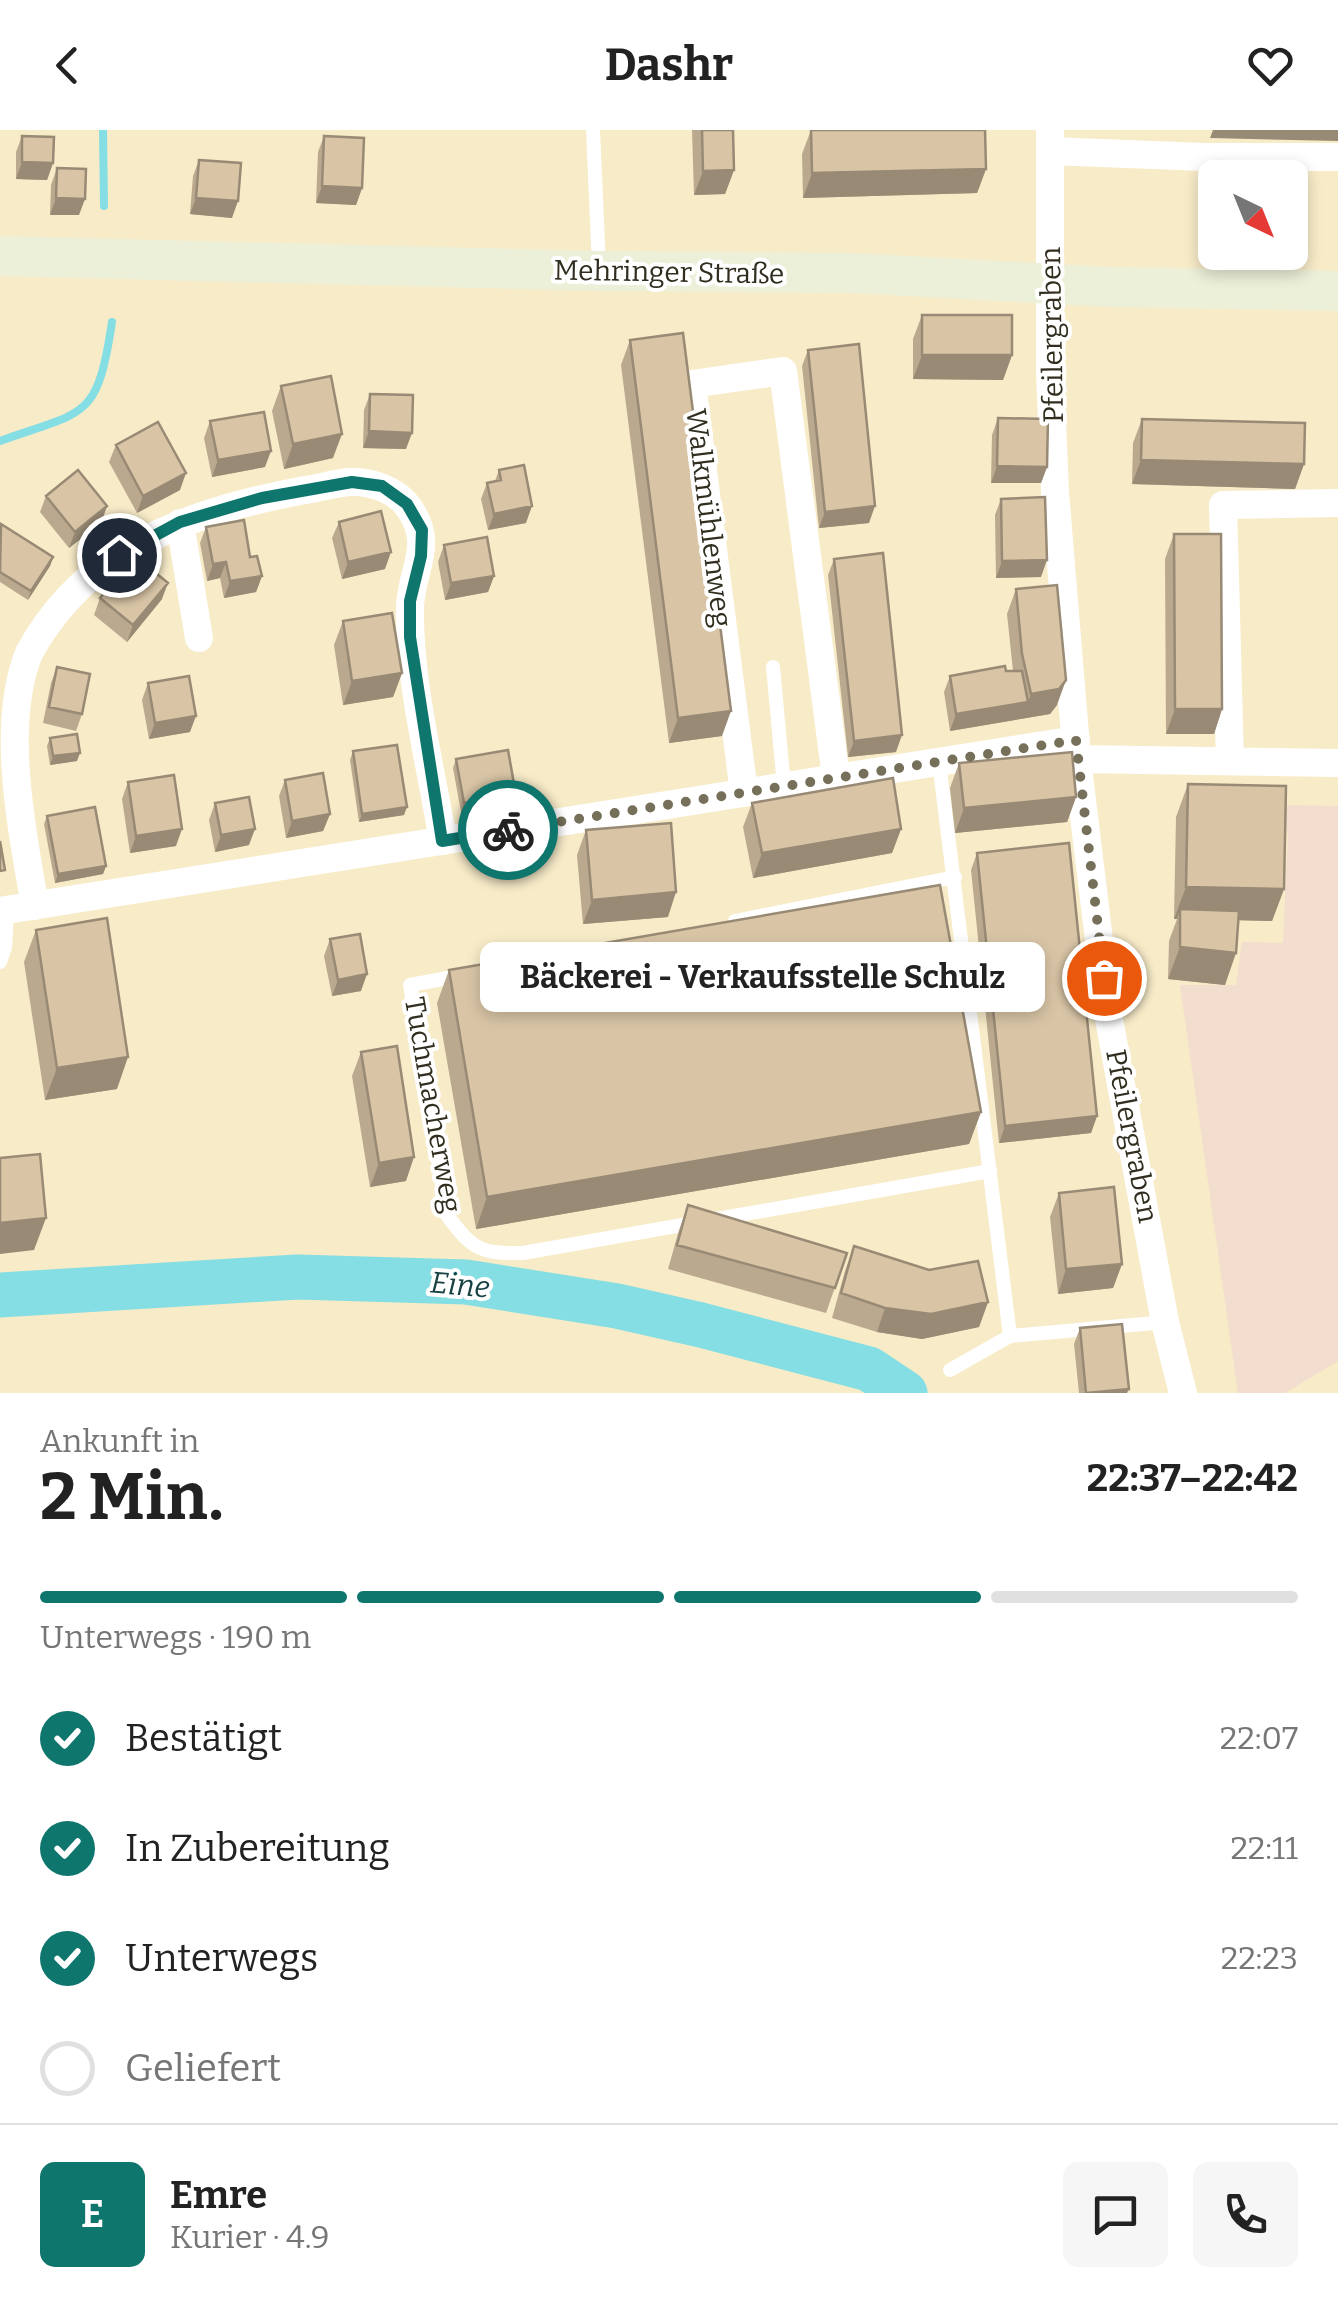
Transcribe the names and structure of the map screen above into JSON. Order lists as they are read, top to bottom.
{
  "streets": {
    "main road": ["Mehringer Straße"],
    "street": ["Pfeilergraben", "Walkmühlenweg"],
    "lane": ["Tuchmacherweg"]
  },
  "crossings": [
    ["Mehringer Straße", "Pfeilergraben"]
  ],
  "water": ["Eine"],
  "places": ["Bäckerei - Verkaufsstelle Schulz"],
  "north": "bottom right",
  "page": {
    "header": "Dashr",
    "bubble": "Bäckerei - Verkaufsstelle Schulz",
    "heading": ["2 Min.", "Ankunft in", "22:37–22:42"],
    "panel": ["Emre", "Kurier · 4.9"],
    "bar": "Unterwegs · 190 m",
    "list": [
      ["Bestätigt", "22:07"],
      ["In Zubereitung", "22:11"],
      ["Unterwegs", "22:23"],
      "Geliefert"
    ],
    "round": "E"
  }
}
